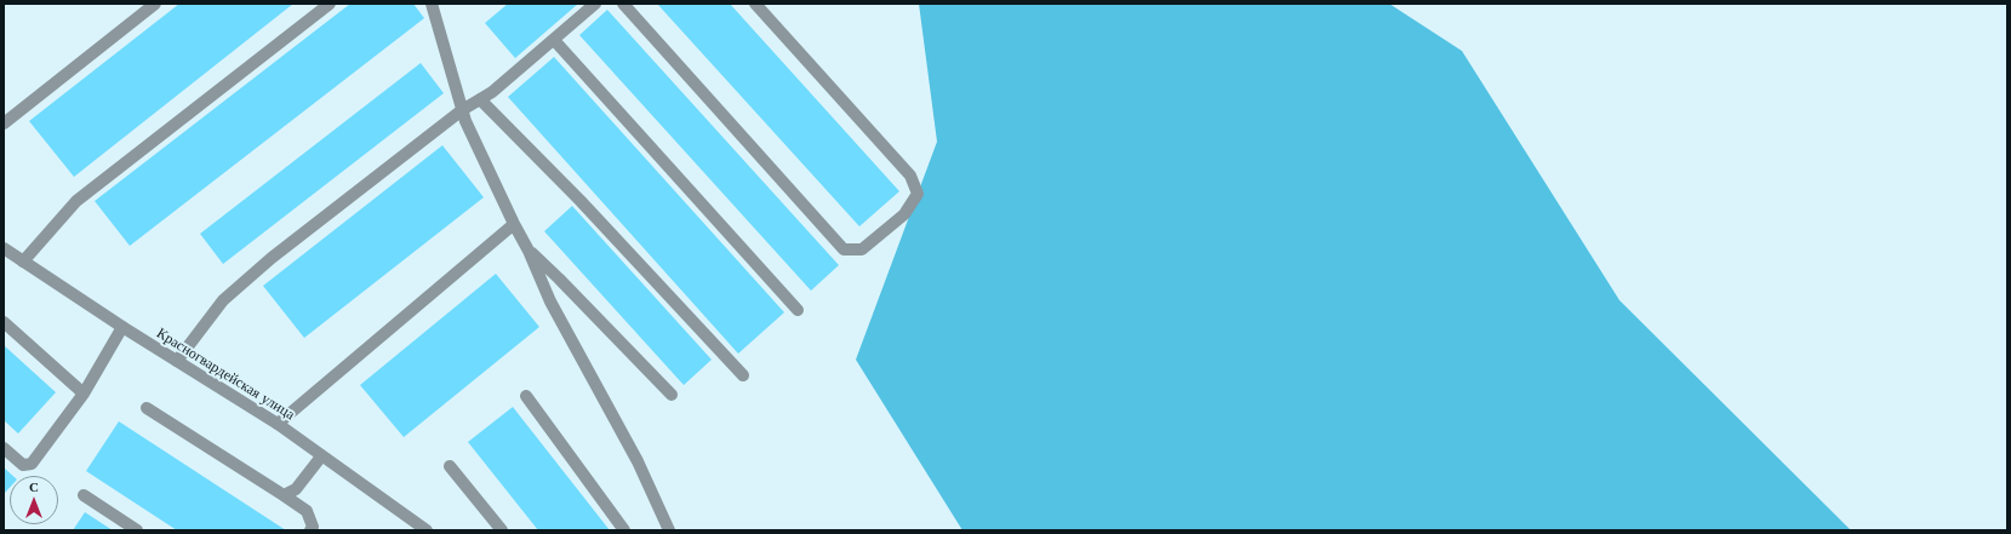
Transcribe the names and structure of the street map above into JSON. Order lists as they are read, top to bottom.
{
  "streets": {
    "street": ["Красногвардейская улица"]
  },
  "north": "top"
}
